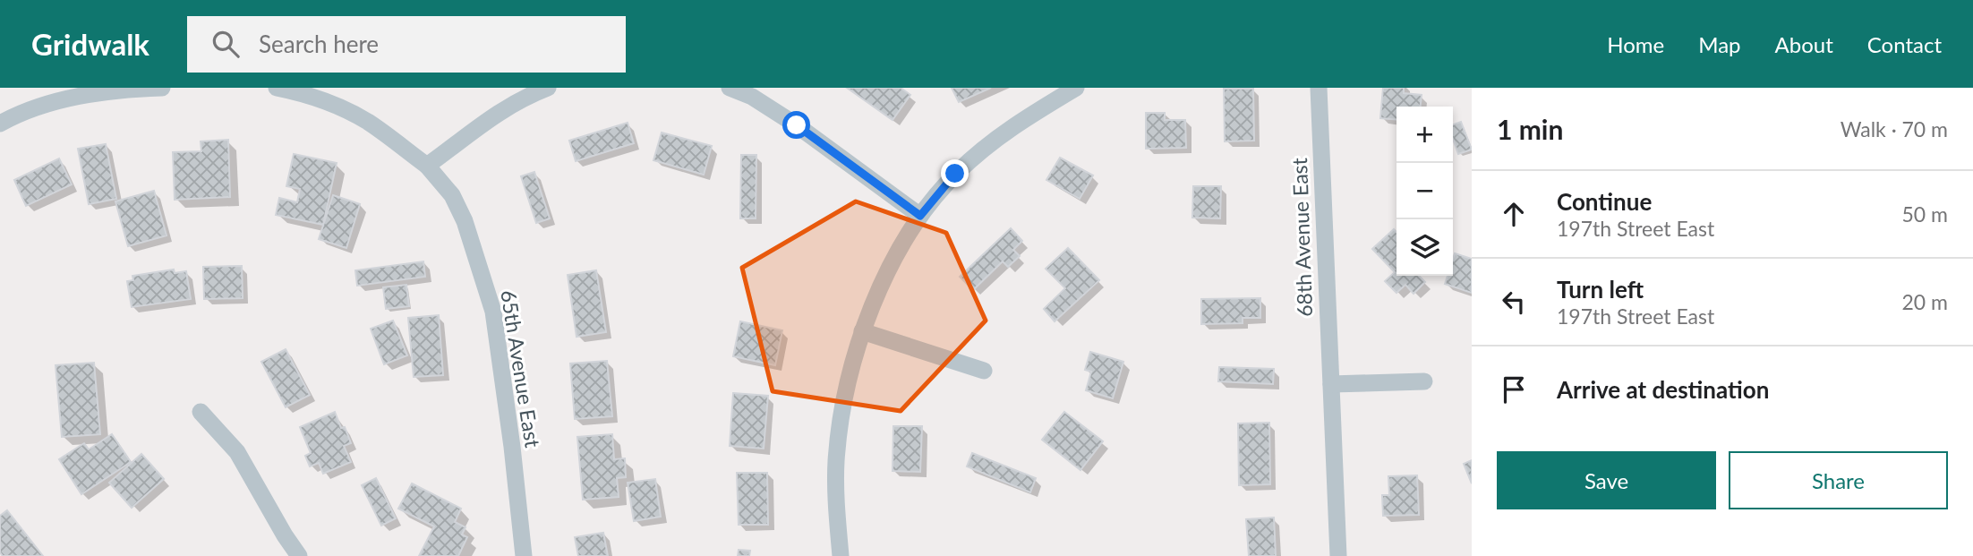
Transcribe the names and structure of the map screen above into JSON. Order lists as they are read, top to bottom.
{
  "streets": {
    "street": ["68th Avenue East", "65th Avenue East"]
  },
  "page": {
    "header": "Gridwalk",
    "search": "Search here",
    "nav": [
      "Home",
      "Map",
      "About",
      "Contact"
    ],
    "heading": ["1 min", "Walk · 70 m"],
    "map_buttons": ["+", "−"],
    "list": [
      ["Continue", "197th Street East", "50 m"],
      ["Turn left", "197th Street East", "20 m"],
      "Arrive at destination"
    ],
    "buttons": ["Save", "Share"]
  }
}
